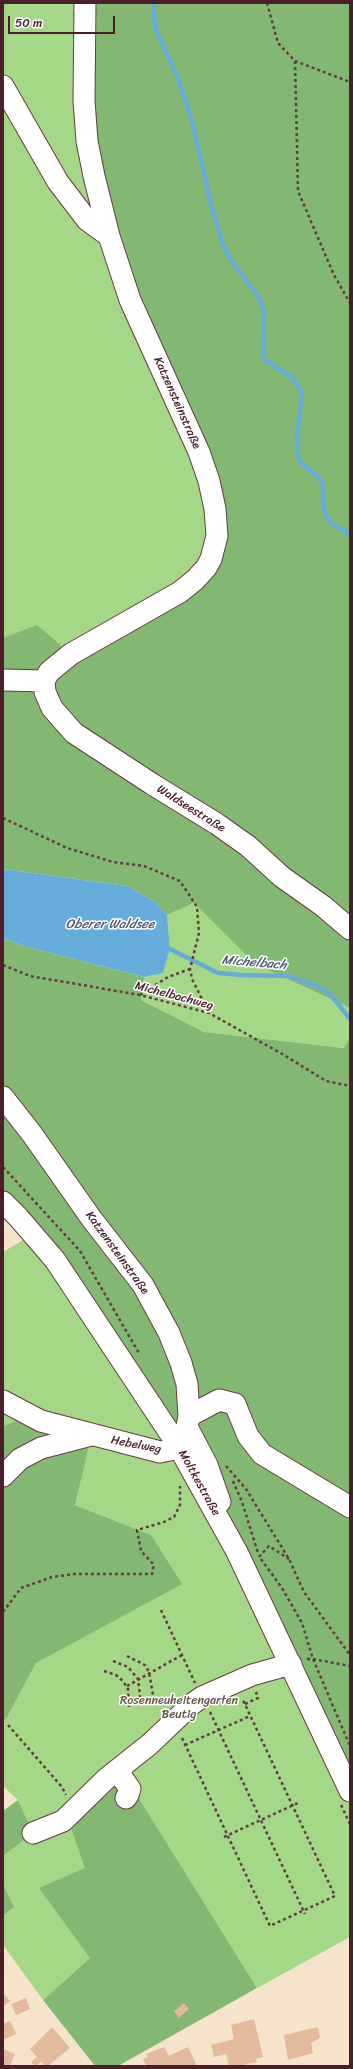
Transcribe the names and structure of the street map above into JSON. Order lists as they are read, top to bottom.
{
  "streets": {
    "street": [
      "Katzensteinstraße",
      "Waldseestraße",
      "Hebelweg",
      "Moltkestraße"
    ],
    "path": ["Michelbachweg"]
  },
  "crossings": [
    ["Katzensteinstraße", "Waldseestraße"],
    ["Katzensteinstraße", "Hebelweg"],
    ["Katzensteinstraße", "Moltkestraße"],
    ["Hebelweg", "Moltkestraße"]
  ],
  "water": ["Oberer Waldsee", "Michelbach"],
  "parks": ["Rosenneuheitengarten Beutig"],
  "scale_bar": "50 m"
}
